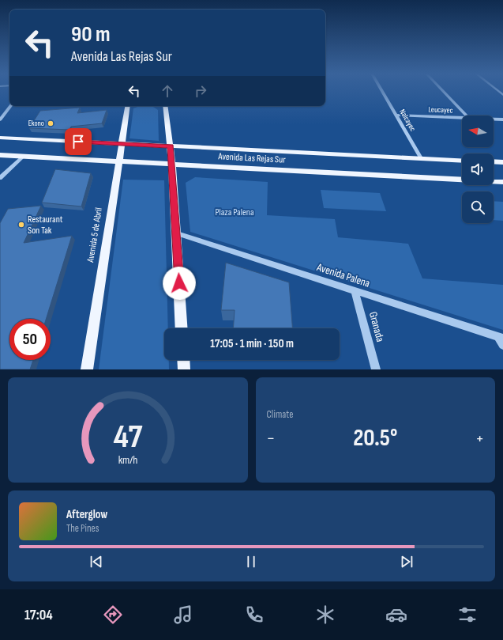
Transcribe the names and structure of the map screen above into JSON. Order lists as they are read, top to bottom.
{
  "streets": {
    "main road": ["Avenida Las Rejas Sur", "Avenida 5 de Abril"],
    "street": [
      "Leucayec",
      "Nalcayec",
      "Avenida Palena",
      "Granada"
    ]
  },
  "crossings": [
    ["Leucayec", "Nalcayec"],
    ["Nalcayec", "Avenida Las Rejas Sur"],
    ["Avenida Las Rejas Sur", "Avenida 5 de Abril"],
    ["Avenida Palena", "Granada"]
  ],
  "parks": ["Plaza Palena"],
  "places": ["Ekono", "Restaurant Son Tak"],
  "north": "left",
  "page": {
    "turn": ["90 m", "Avenida Las Rejas Sur"],
    "limit": "50",
    "trip": "17:05 · 1 min · 150 m",
    "tile": "Climate",
    "heat": ["−", "20.5°", "+"],
    "song": ["Afterglow", "The Pines"],
    "tabs": "17:04",
    "gauge": ["47", "km/h"]
  }
}
